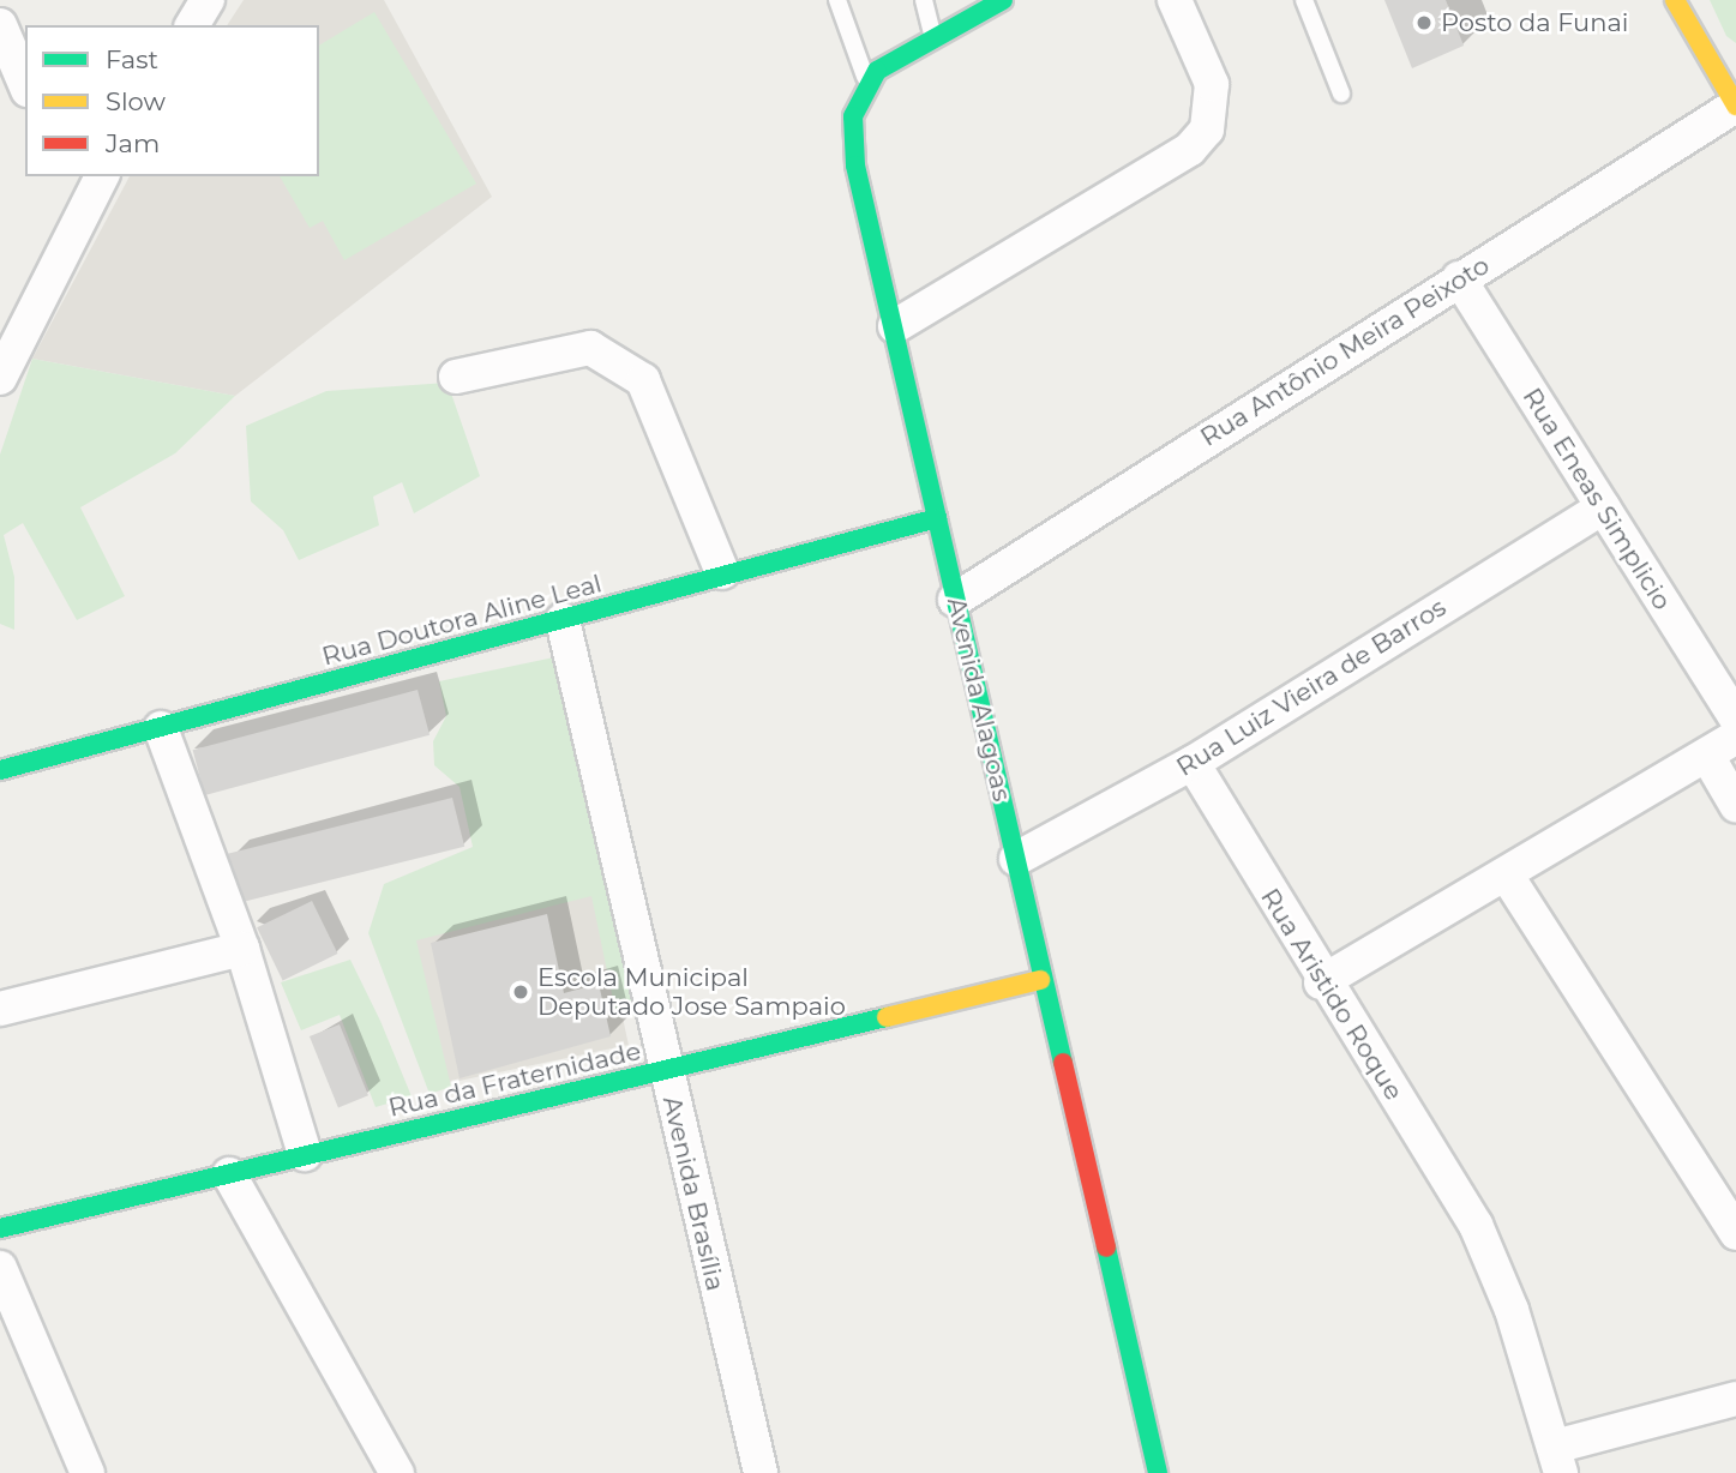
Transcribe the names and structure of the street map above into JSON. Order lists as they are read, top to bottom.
{
  "streets": {
    "street": [
      "Rua Antônio Meira Peixoto",
      "Rua Eneas Simplicio",
      "Rua Doutora Aline Leal",
      "Rua Luiz Vieira de Barros",
      "Avenida Alagoas",
      "Rua Aristido Roque",
      "Rua da Fraternidade",
      "Avenida Brasília"
    ]
  },
  "crossings": [
    ["Rua Antônio Meira Peixoto", "Rua Eneas Simplicio"],
    ["Rua Antônio Meira Peixoto", "Avenida Alagoas"],
    ["Rua Eneas Simplicio", "Rua Luiz Vieira de Barros"],
    ["Rua Doutora Aline Leal", "Avenida Alagoas"],
    ["Rua Doutora Aline Leal", "Avenida Brasília"],
    ["Rua Luiz Vieira de Barros", "Avenida Alagoas"],
    ["Rua Luiz Vieira de Barros", "Rua Aristido Roque"],
    ["Avenida Alagoas", "Rua da Fraternidade"],
    ["Rua da Fraternidade", "Avenida Brasília"]
  ],
  "places": ["Posto da Funai", "Escola Municipal Deputado Jose Sampaio"],
  "legend": ["Fast", "Slow", "Jam"]
}
